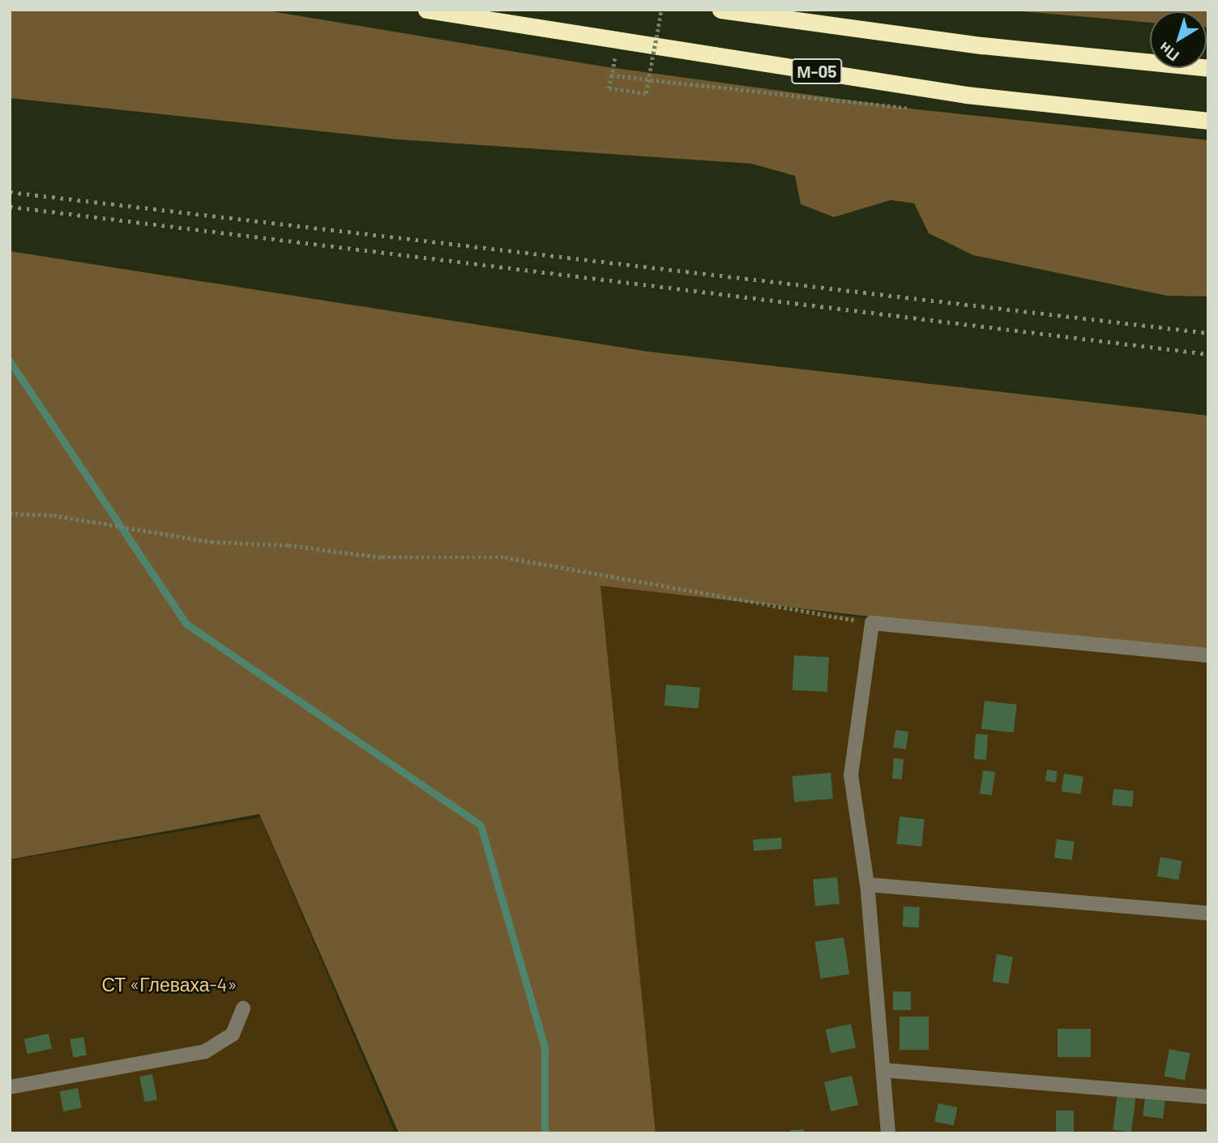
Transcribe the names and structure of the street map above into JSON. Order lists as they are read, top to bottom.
{
  "streets": {
    "highway": ["М-05"]
  },
  "parks": ["СТ «Глеваха-4»"],
  "north": "bottom left"
}
